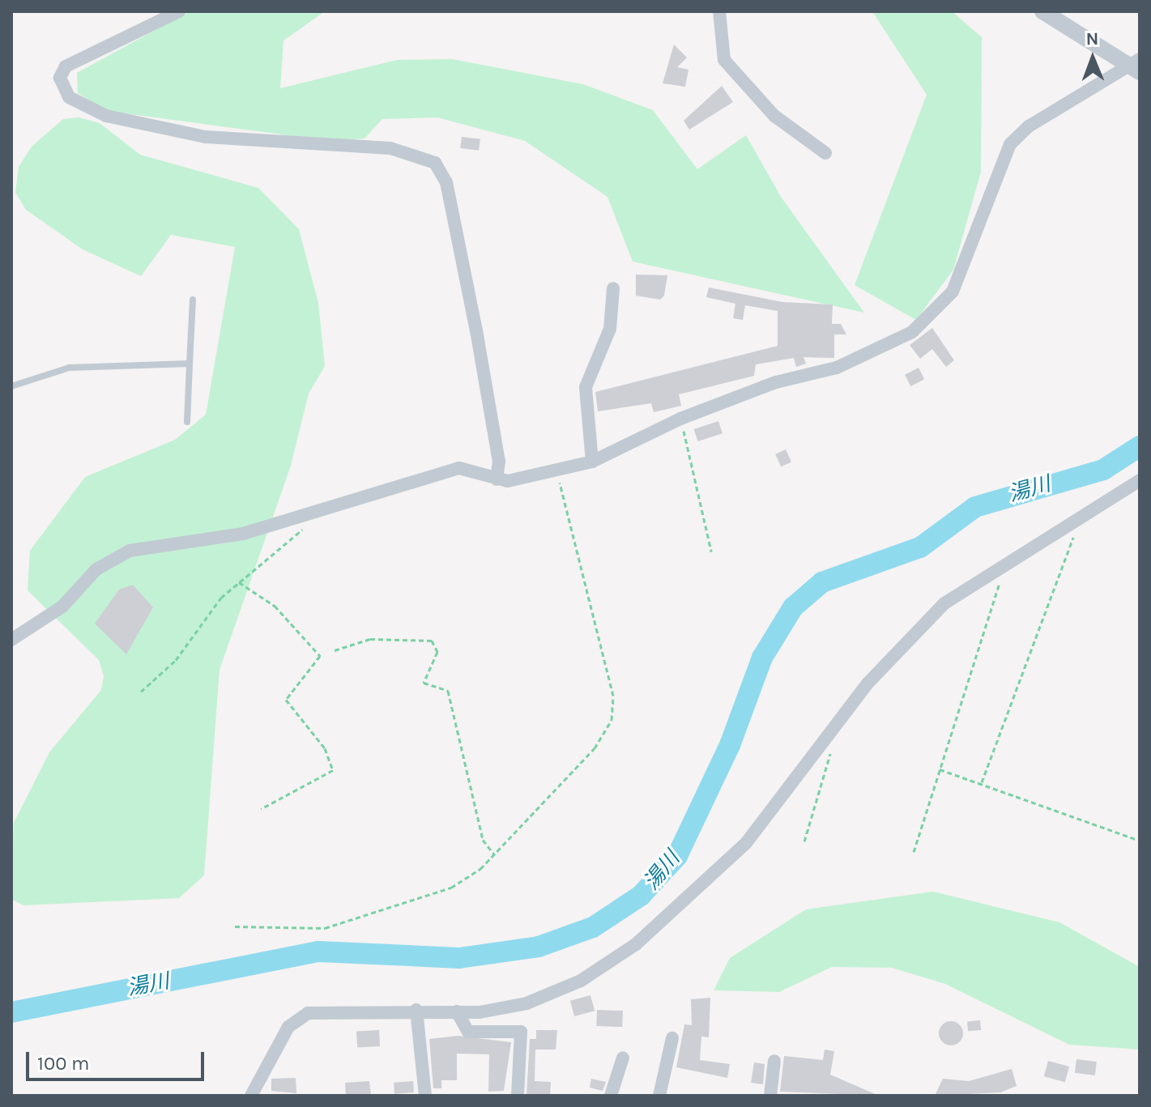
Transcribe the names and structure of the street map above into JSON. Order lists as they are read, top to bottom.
{
  "water": ["湯川"],
  "scale_bar": "100 m",
  "north": "top"
}
